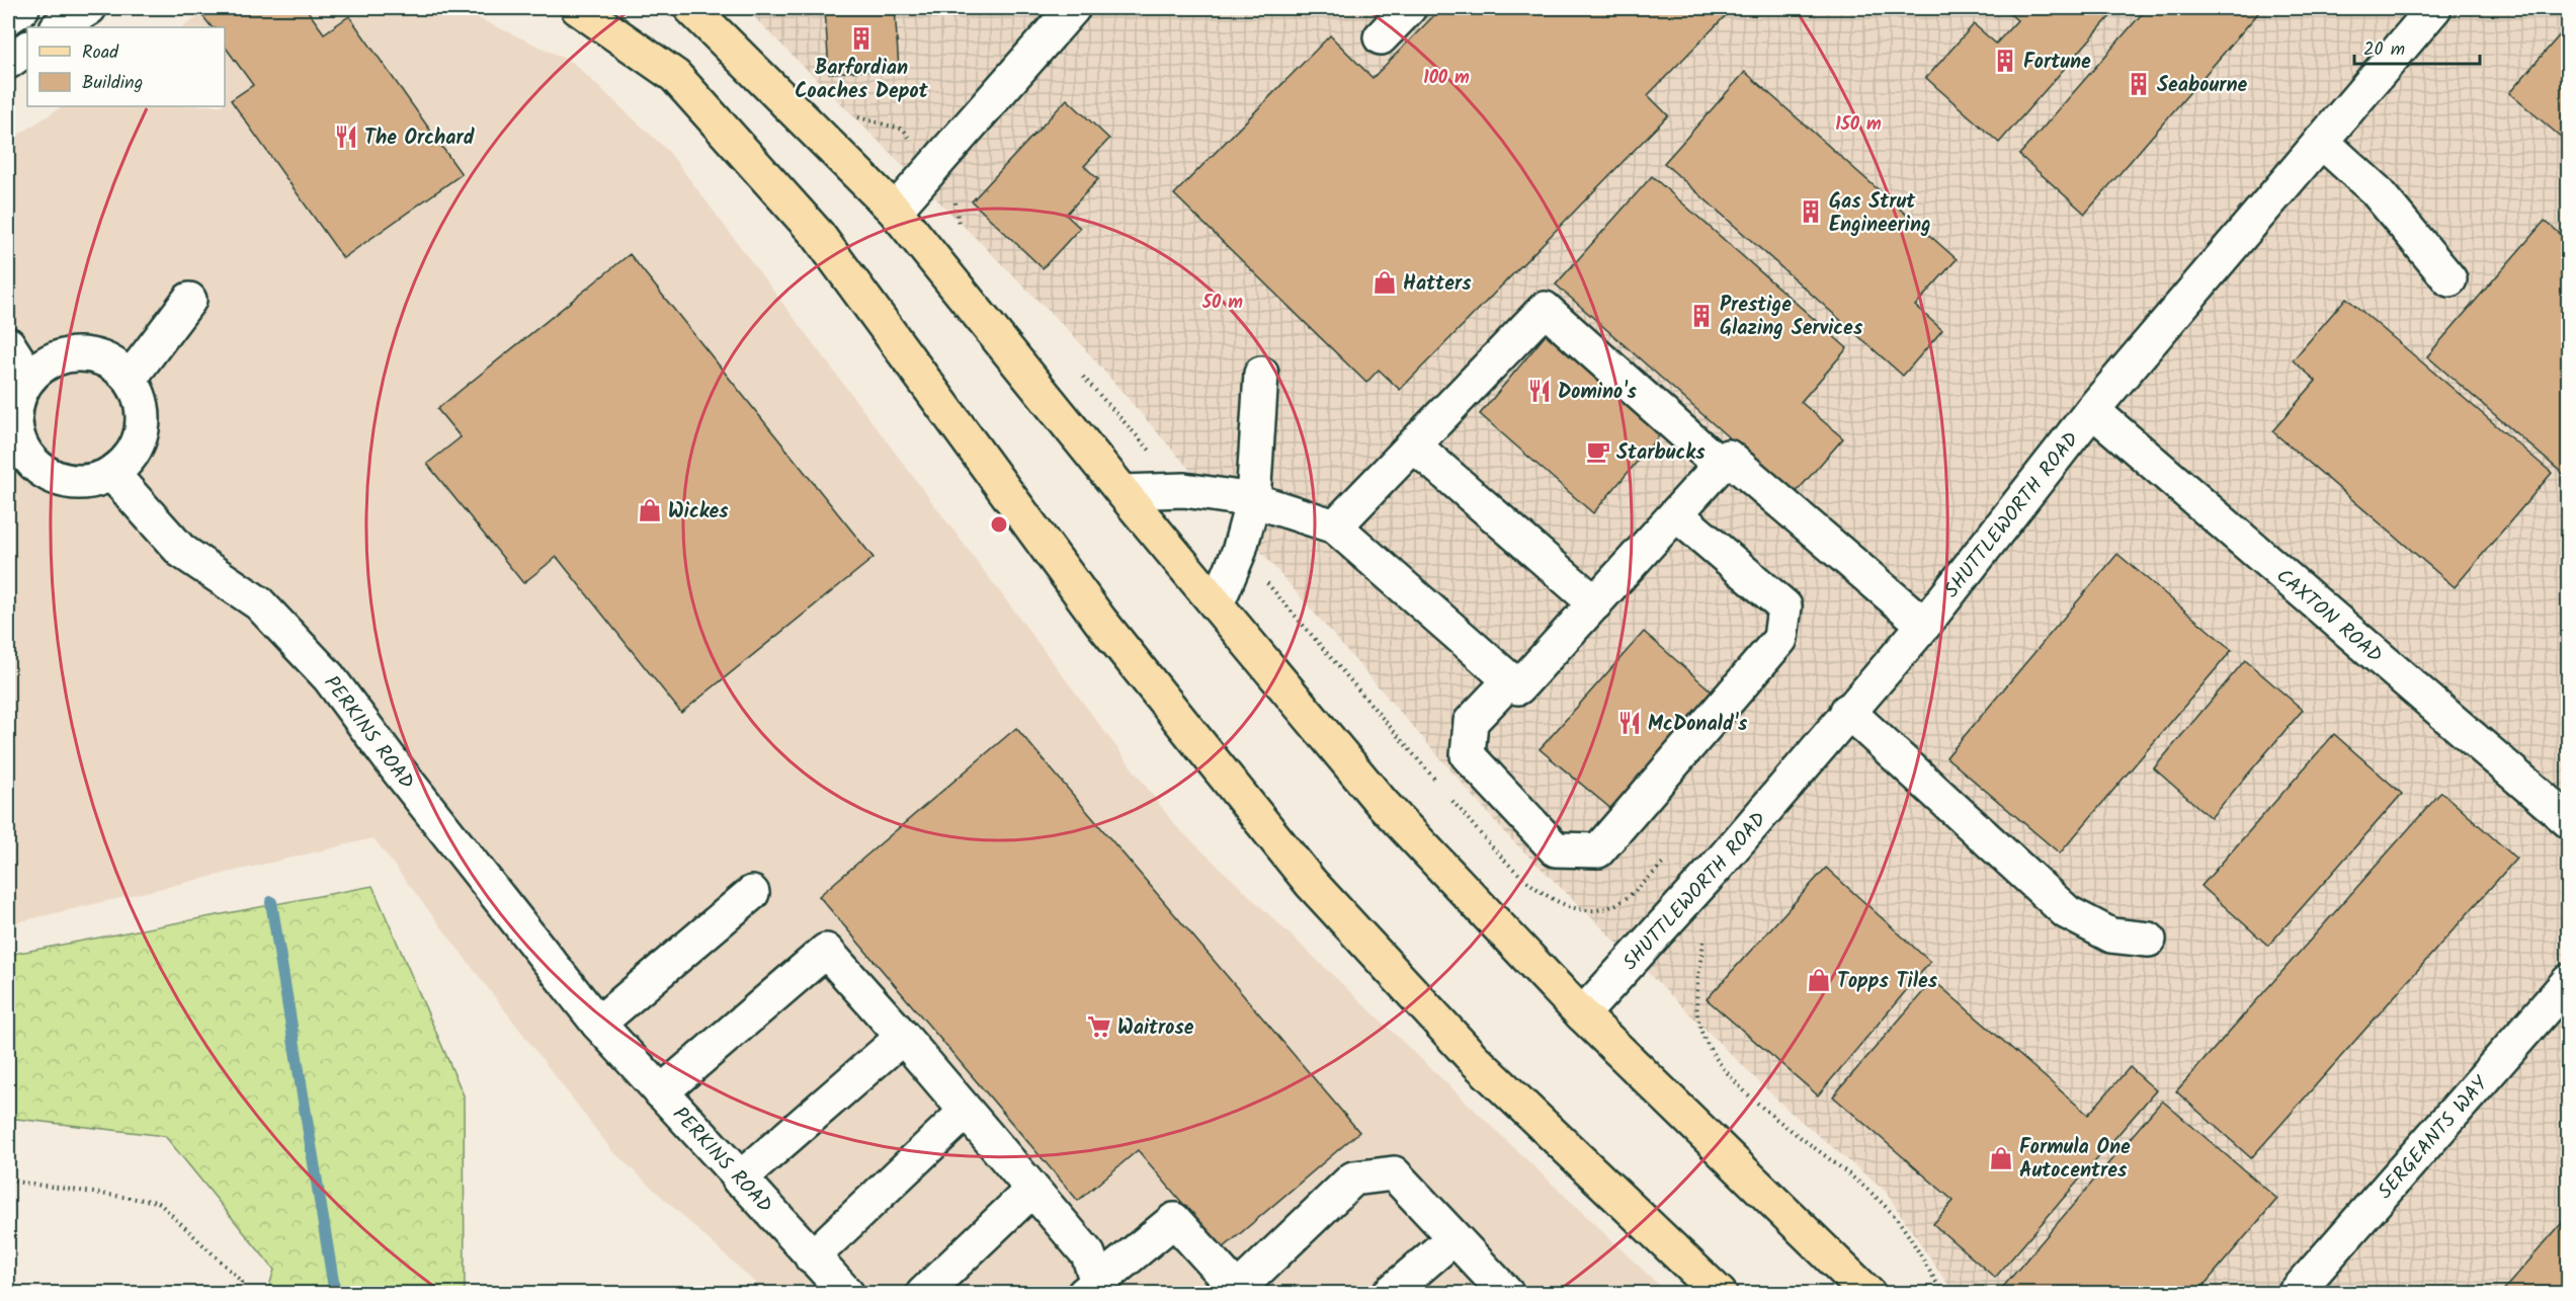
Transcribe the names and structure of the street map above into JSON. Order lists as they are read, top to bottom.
{
  "streets": {
    "street": [
      "SHUTTLEWORTH ROAD",
      "CAXTON ROAD",
      "PERKINS ROAD",
      "SERGEANTS WAY"
    ]
  },
  "crossings": [
    ["SHUTTLEWORTH ROAD", "CAXTON ROAD"]
  ],
  "places": {
    "building": [
      "Barfordian Coaches Depot",
      "Fortune",
      "Seabourne",
      "Gas Strut Engineering",
      "Prestige Glazing Services"
    ],
    "restaurant": ["The Orchard", "Domino's", "McDonald's"],
    "shop": [
      "Hatters",
      "Wickes",
      "Topps Tiles",
      "Formula One Autocentres"
    ],
    "cafe": ["Starbucks"],
    "supermarket": ["Waitrose"]
  },
  "legend": ["Road", "Building"],
  "scale_bar": "20 m",
  "rings": ["100 m", "150 m", "50 m"]
}
